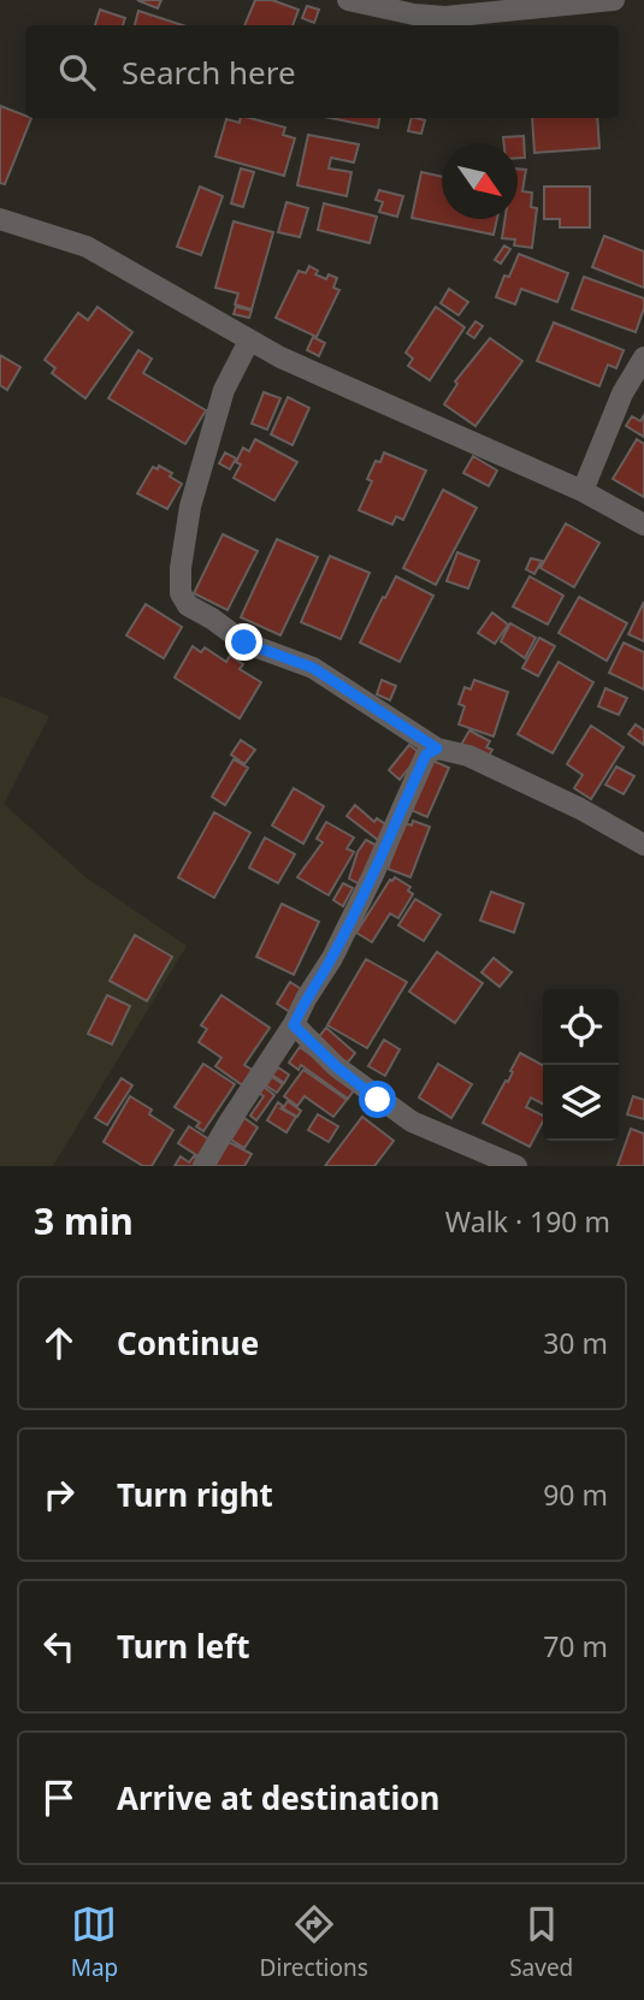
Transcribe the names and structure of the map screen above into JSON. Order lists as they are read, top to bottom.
{
  "north": "bottom right",
  "page": {
    "search": "Search here",
    "heading": ["3 min", "Walk · 190 m"],
    "list": [
      ["Continue", "30 m"],
      ["Turn right", "90 m"],
      ["Turn left", "70 m"],
      "Arrive at destination"
    ],
    "nav": ["Map", "Directions", "Saved"]
  }
}
